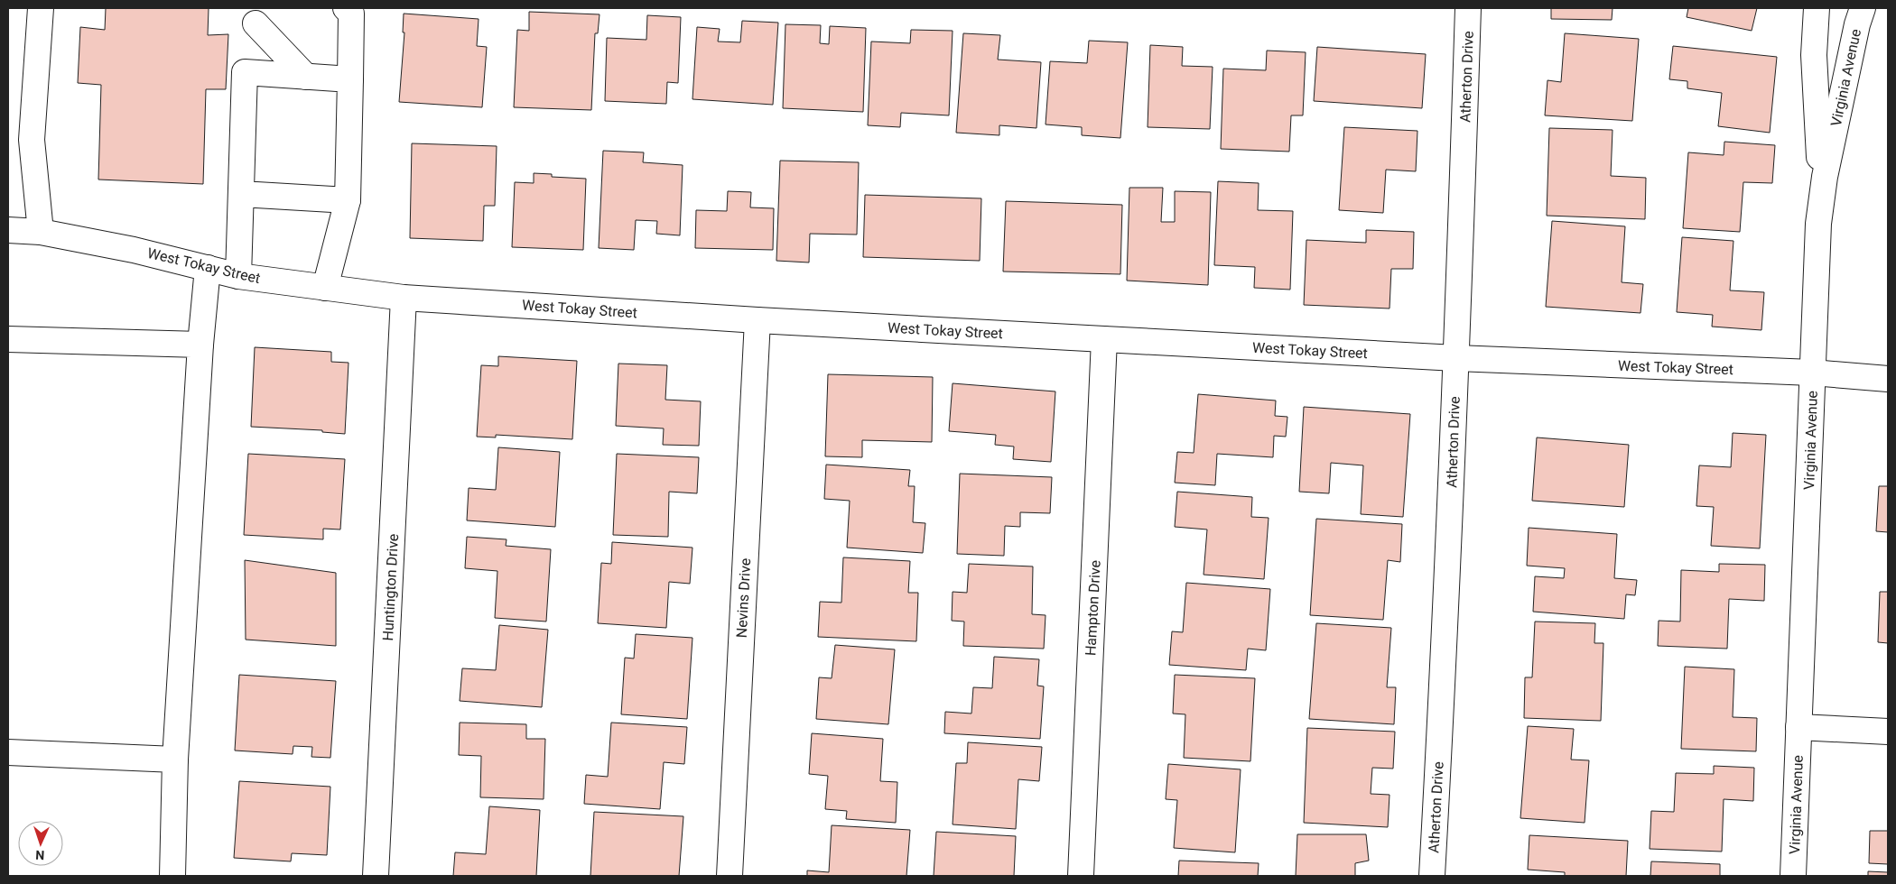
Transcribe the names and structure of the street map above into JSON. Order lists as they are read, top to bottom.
{
  "streets": {
    "street": [
      "Atherton Drive",
      "Virginia Avenue",
      "West Tokay Street",
      "Huntington Drive",
      "Nevins Drive",
      "Hampton Drive"
    ]
  },
  "crossings": [
    ["Atherton Drive", "West Tokay Street"],
    ["Virginia Avenue", "West Tokay Street"],
    ["West Tokay Street", "Huntington Drive"],
    ["West Tokay Street", "Nevins Drive"],
    ["West Tokay Street", "Hampton Drive"]
  ],
  "north": "bottom"
}
